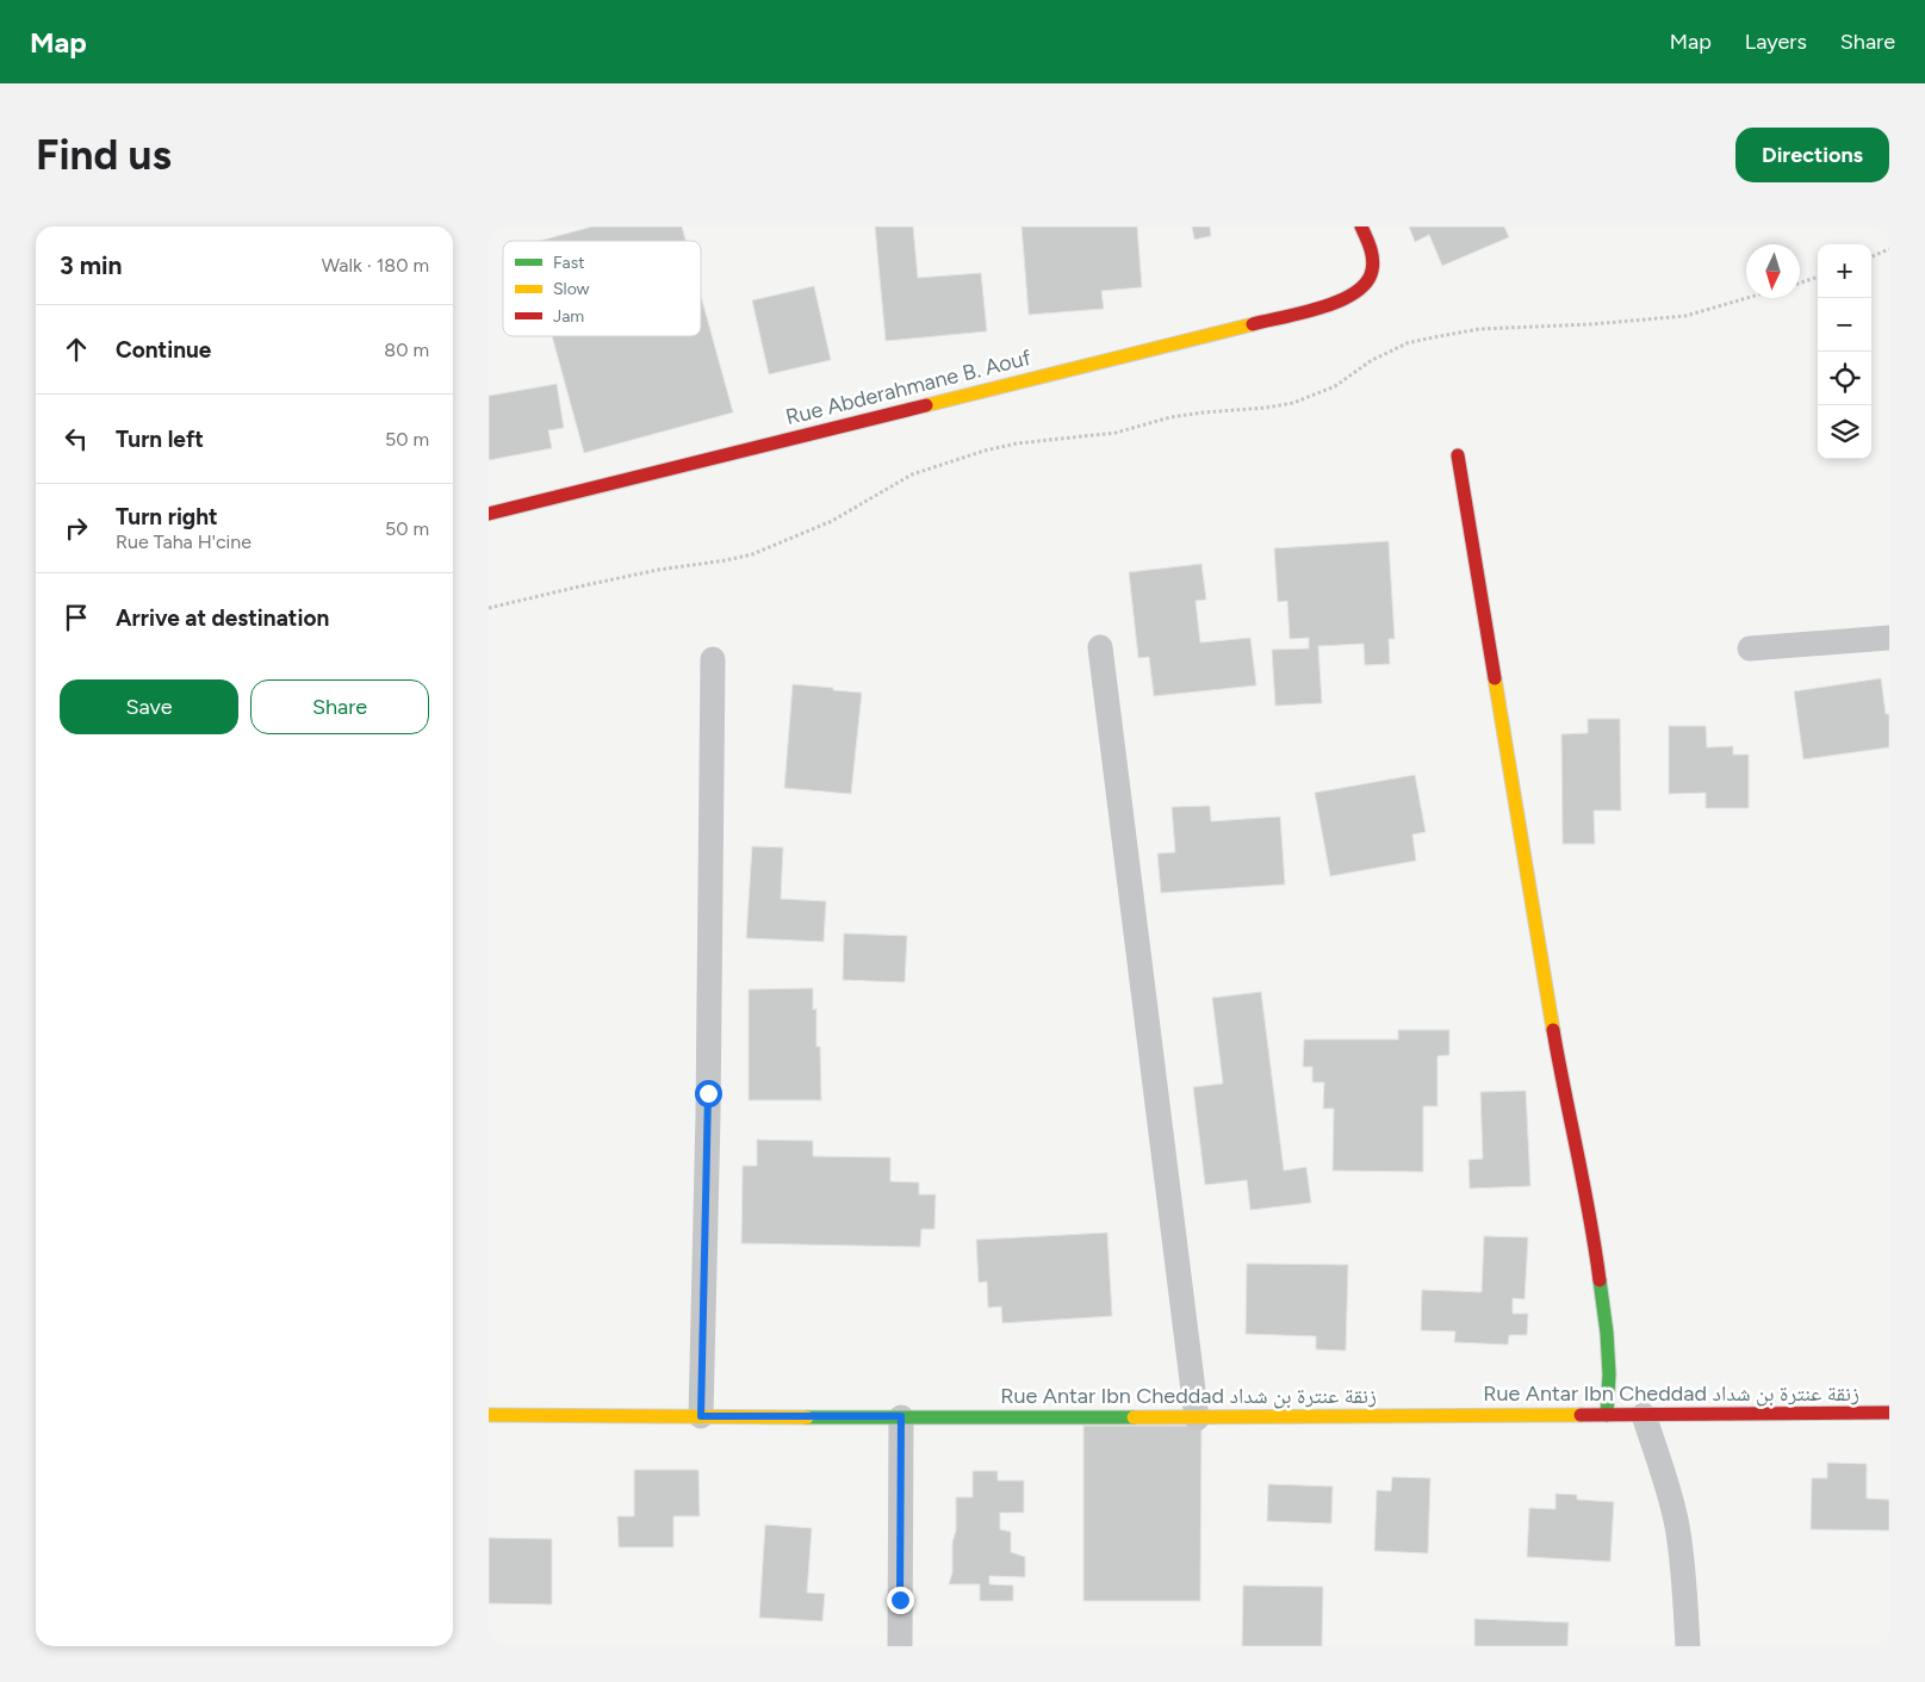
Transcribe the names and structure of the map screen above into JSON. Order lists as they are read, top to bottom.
{
  "streets": {
    "street": ["Rue Abderahmane B. Aouf", "Rue Antar Ibn Cheddad زنقة عنترة بن شداد"]
  },
  "legend": ["Fast", "Slow", "Jam"],
  "north": "bottom",
  "page": {
    "header": "Map",
    "nav": ["Map", "Layers", "Share"],
    "buttons": [
      "Directions",
      ["Save", "Share"]
    ],
    "title": "Find us",
    "heading": ["3 min", "Walk · 180 m"],
    "map_buttons": ["+", "−"],
    "list": [
      ["Continue", "80 m"],
      ["Turn left", "50 m"],
      ["Turn right", "Rue Taha H'cine", "50 m"],
      "Arrive at destination"
    ]
  }
}
